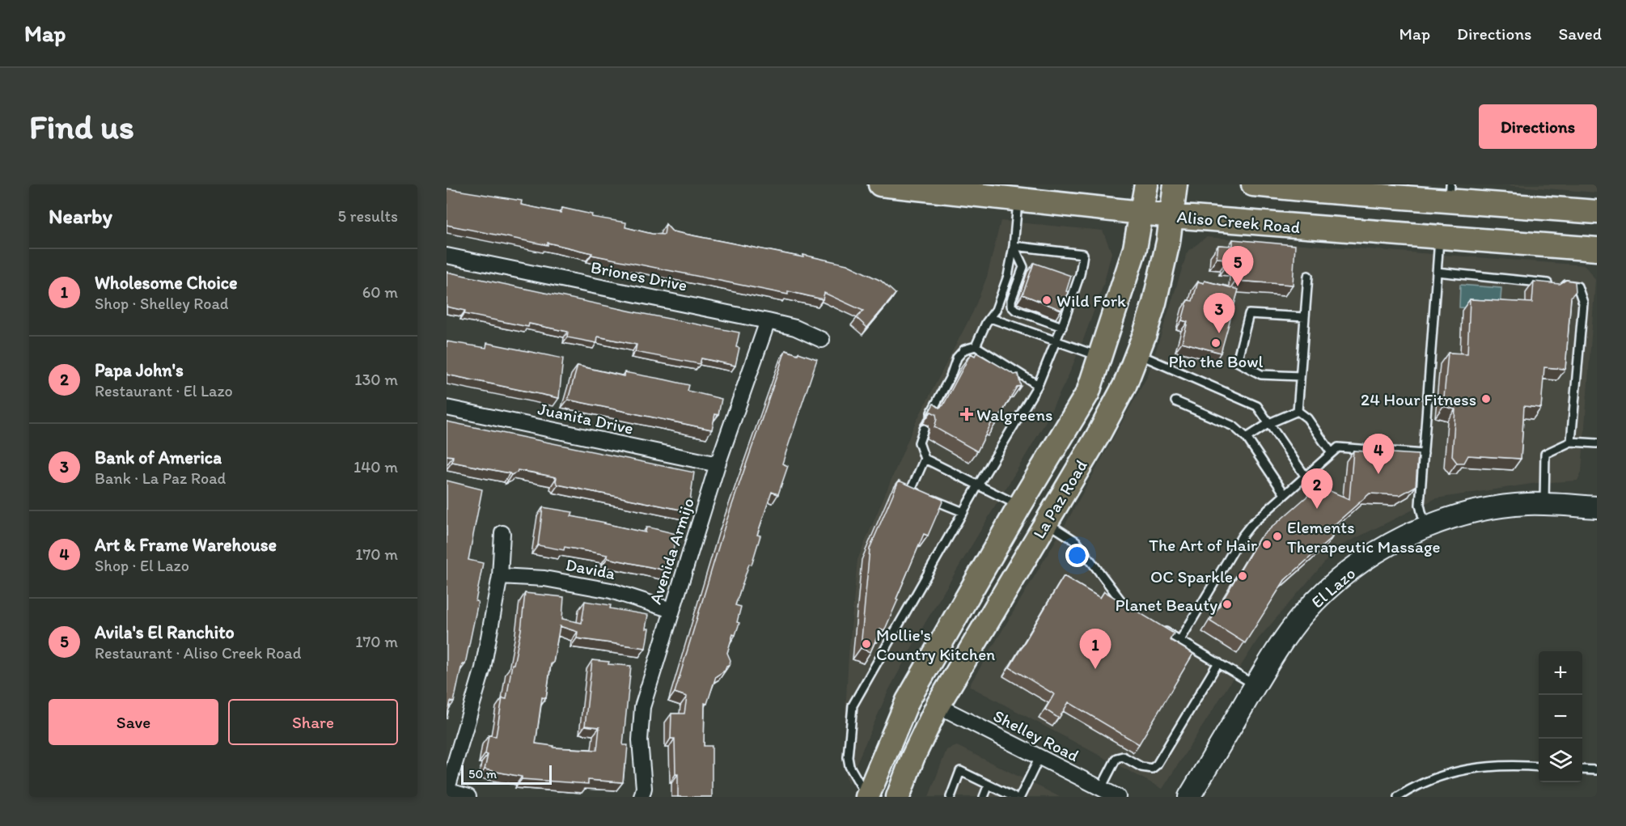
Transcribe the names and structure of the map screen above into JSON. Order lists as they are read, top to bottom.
{
  "streets": {
    "main road": ["Aliso Creek Road", "La Paz Road"],
    "street": [
      "Briones Drive",
      "Juanita Drive",
      "Avenida Armijo",
      "Davida",
      "El Lazo",
      "Shelley Road"
    ]
  },
  "crossings": [
    ["Aliso Creek Road", "La Paz Road"],
    ["Briones Drive", "Avenida Armijo"],
    ["Juanita Drive", "Avenida Armijo"],
    ["La Paz Road", "Shelley Road"],
    ["Avenida Armijo", "Davida"]
  ],
  "places": {
    "other": [
      "Wild Fork",
      "Pho the Bowl",
      "24 Hour Fitness",
      "Elements Therapeutic Massage",
      "The Art of Hair",
      "OC Sparkle",
      "Planet Beauty",
      "Mollie's Country Kitchen"
    ],
    "health": ["Walgreens"]
  },
  "scale_bar": "50 m",
  "page": {
    "header": "Map",
    "nav": ["Map", "Directions", "Saved"],
    "buttons": [
      "Directions",
      ["Save", "Share"]
    ],
    "title": "Find us",
    "heading": ["Nearby", "5 results"],
    "pins": [
      "5",
      "3",
      "4",
      "2",
      "1"
    ],
    "list": [
      {
        "mark": "1",
        "name": "Wholesome Choice",
        "note": "Shop · Shelley Road",
        "value": "60 m"
      },
      {
        "mark": "2",
        "name": "Papa John's",
        "note": "Restaurant · El Lazo",
        "value": "130 m"
      },
      {
        "mark": "3",
        "name": "Bank of America",
        "note": "Bank · La Paz Road",
        "value": "140 m"
      },
      {
        "mark": "4",
        "name": "Art & Frame Warehouse",
        "note": "Shop · El Lazo",
        "value": "170 m"
      },
      {
        "mark": "5",
        "name": "Avila's El Ranchito",
        "note": "Restaurant · Aliso Creek Road",
        "value": "170 m"
      }
    ],
    "map_buttons": ["+", "−"],
    "scale": "50 m"
  }
}
